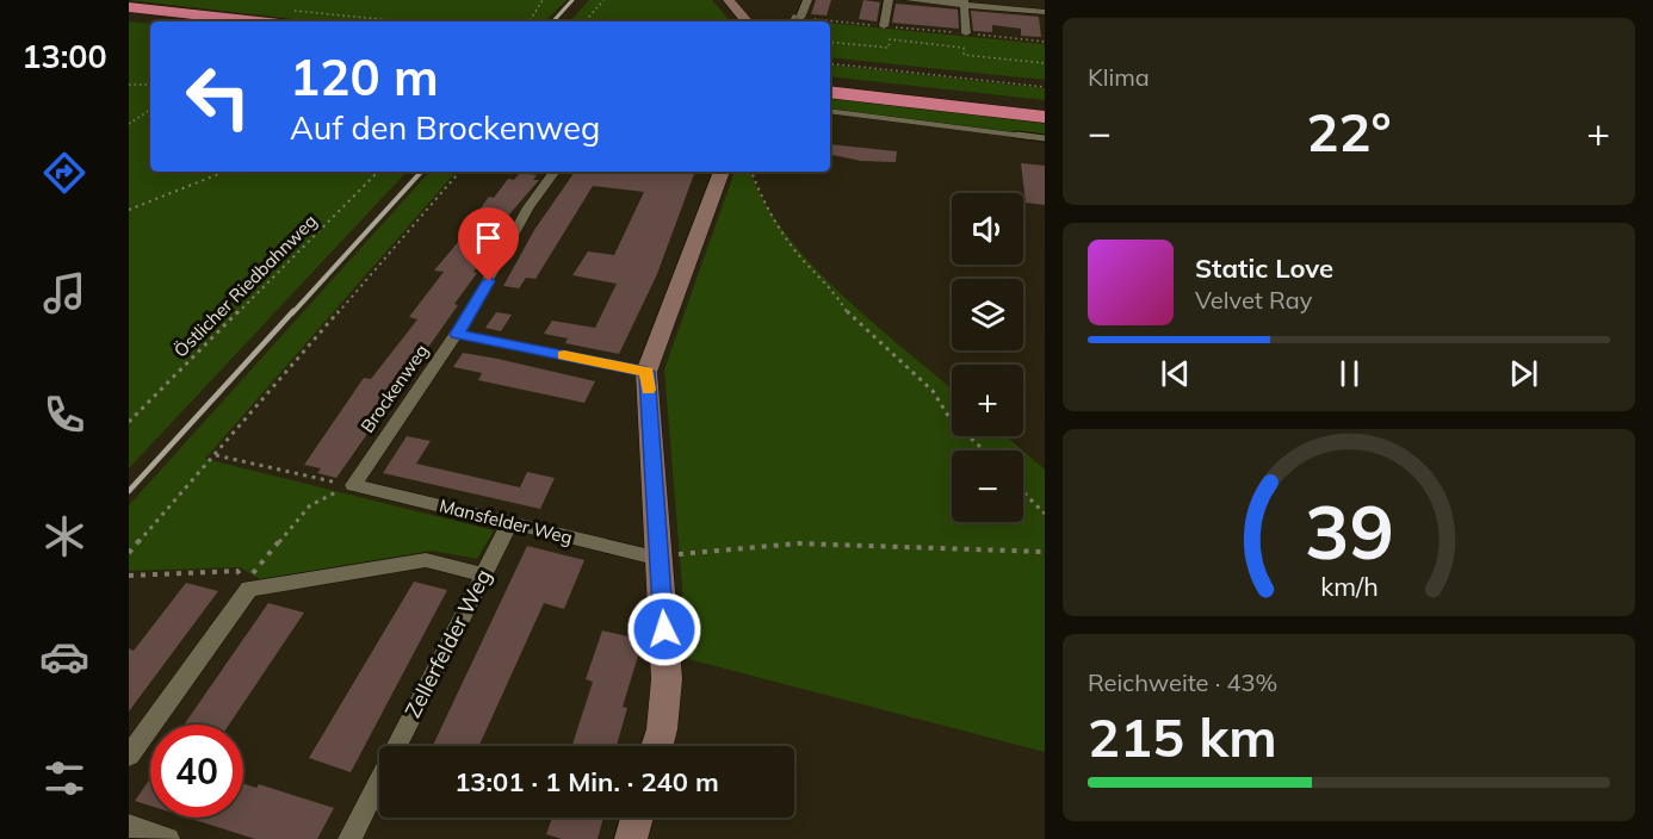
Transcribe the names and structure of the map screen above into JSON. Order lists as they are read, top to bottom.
{
  "streets": {
    "street": ["Brockenweg", "Mansfelder Weg", "Zellerfelder Weg"],
    "path": ["Östlicher Riedbahnweg"]
  },
  "crossings": [
    ["Brockenweg", "Mansfelder Weg"],
    ["Mansfelder Weg", "Zellerfelder Weg"]
  ],
  "page": {
    "tabs": "13:00",
    "tile": [
      "Klima",
      ["Reichweite · 43%", "215 km"]
    ],
    "turn": ["120 m", "Auf den Brockenweg"],
    "heat": ["−", "22°", "+"],
    "map_buttons": ["+", "−"],
    "song": ["Static Love", "Velvet Ray"],
    "limit": "40",
    "trip": "13:01 · 1 Min. · 240 m",
    "gauge": ["39", "km/h"]
  }
}
